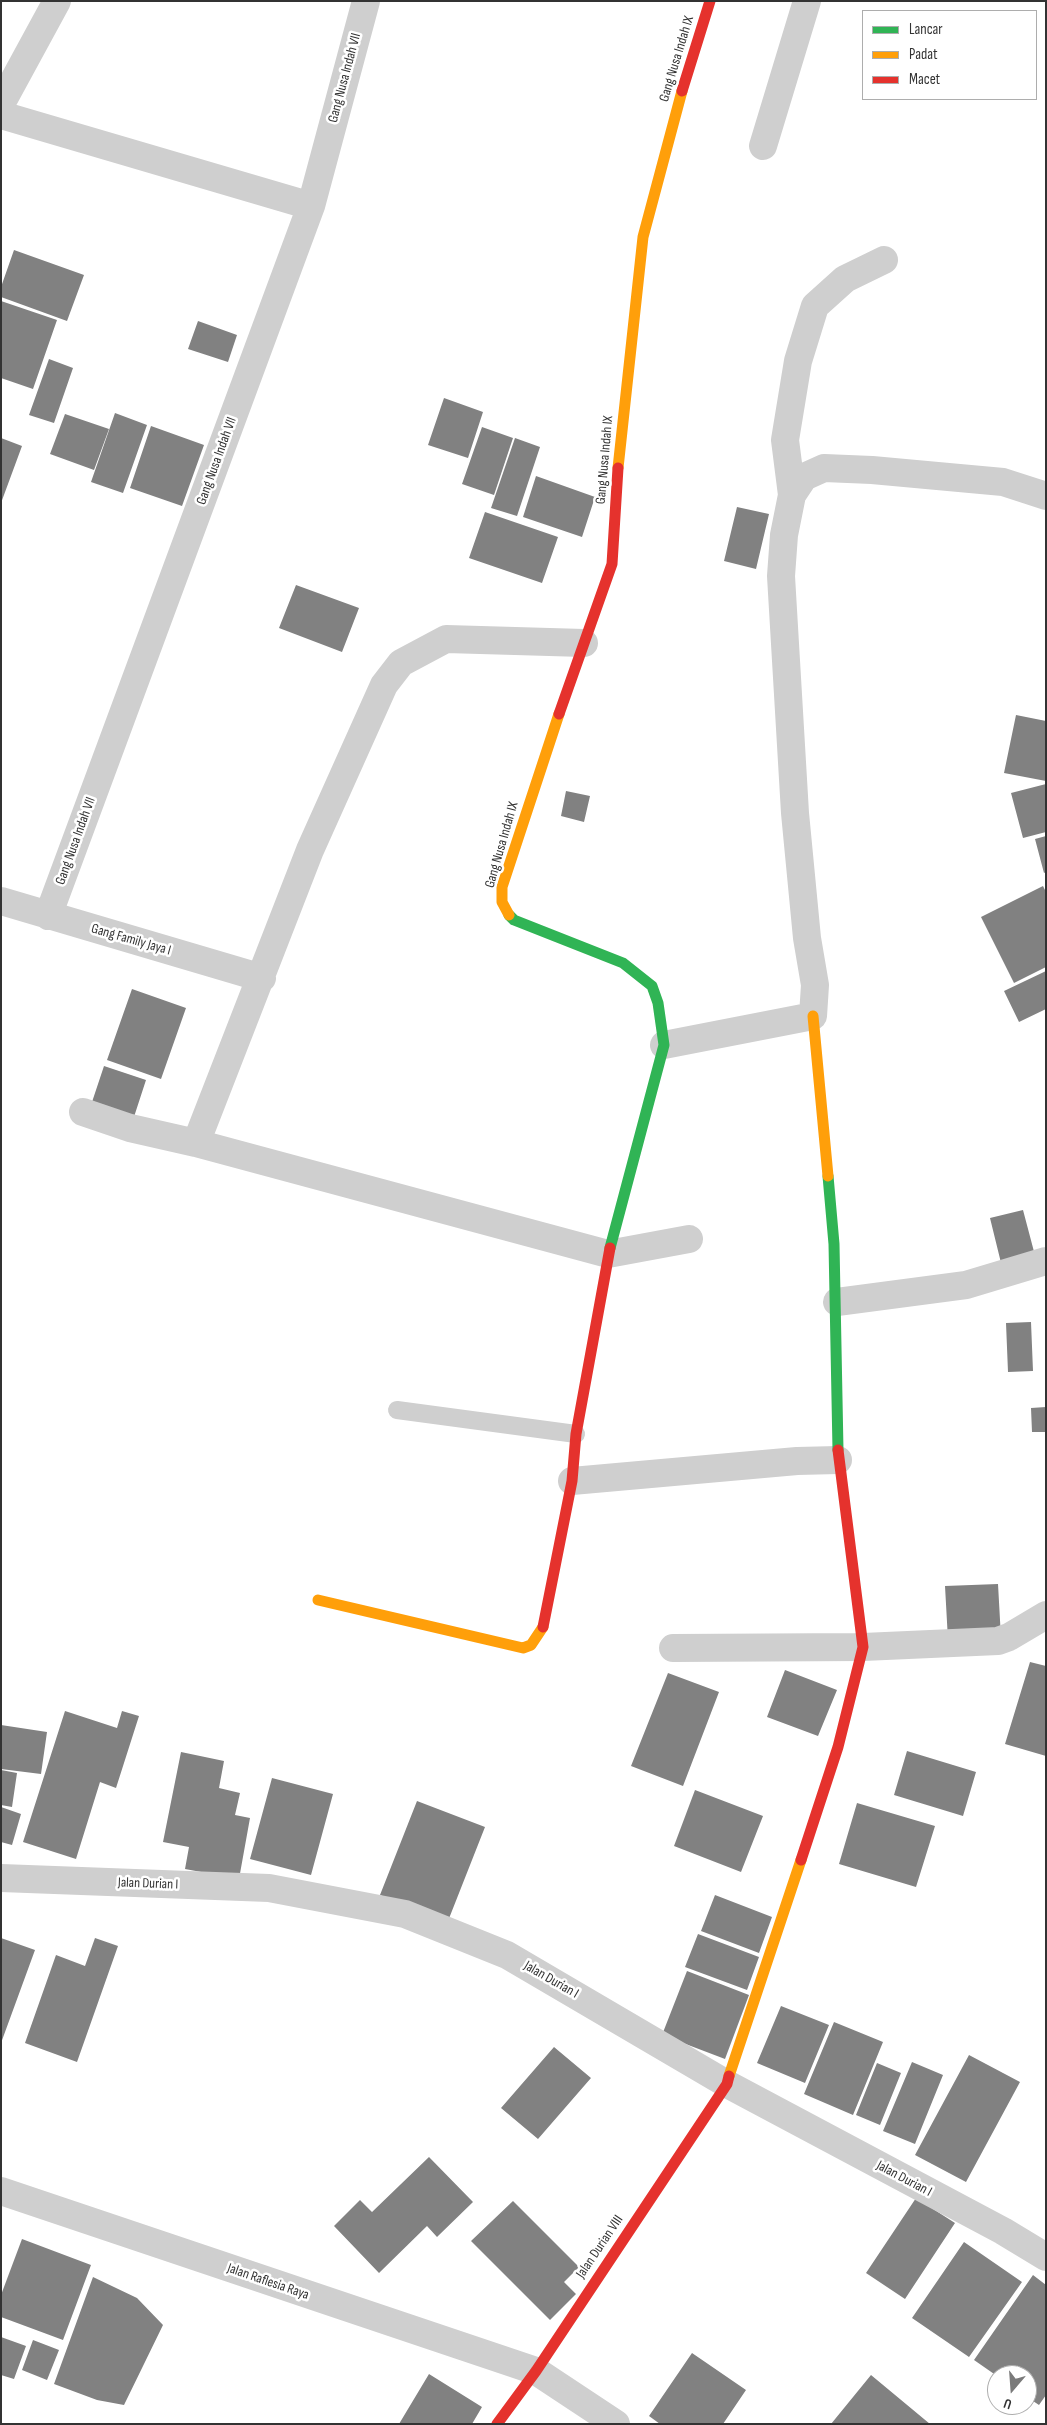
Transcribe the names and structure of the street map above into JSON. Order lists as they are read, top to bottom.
{
  "streets": {
    "street": [
      "Gang Nusa Indah IX",
      "Gang Nusa Indah VII",
      "Gang Family Jaya I",
      "Jalan Durian I",
      "Jalan Durian VIII",
      "Jalan Raflesia Raya"
    ]
  },
  "crossings": [
    ["Gang Nusa Indah VII", "Gang Family Jaya I"],
    ["Jalan Durian I", "Jalan Durian VIII"],
    ["Jalan Durian VIII", "Jalan Raflesia Raya"]
  ],
  "legend": ["Lancar", "Padat", "Macet"],
  "north": "bottom"
}
